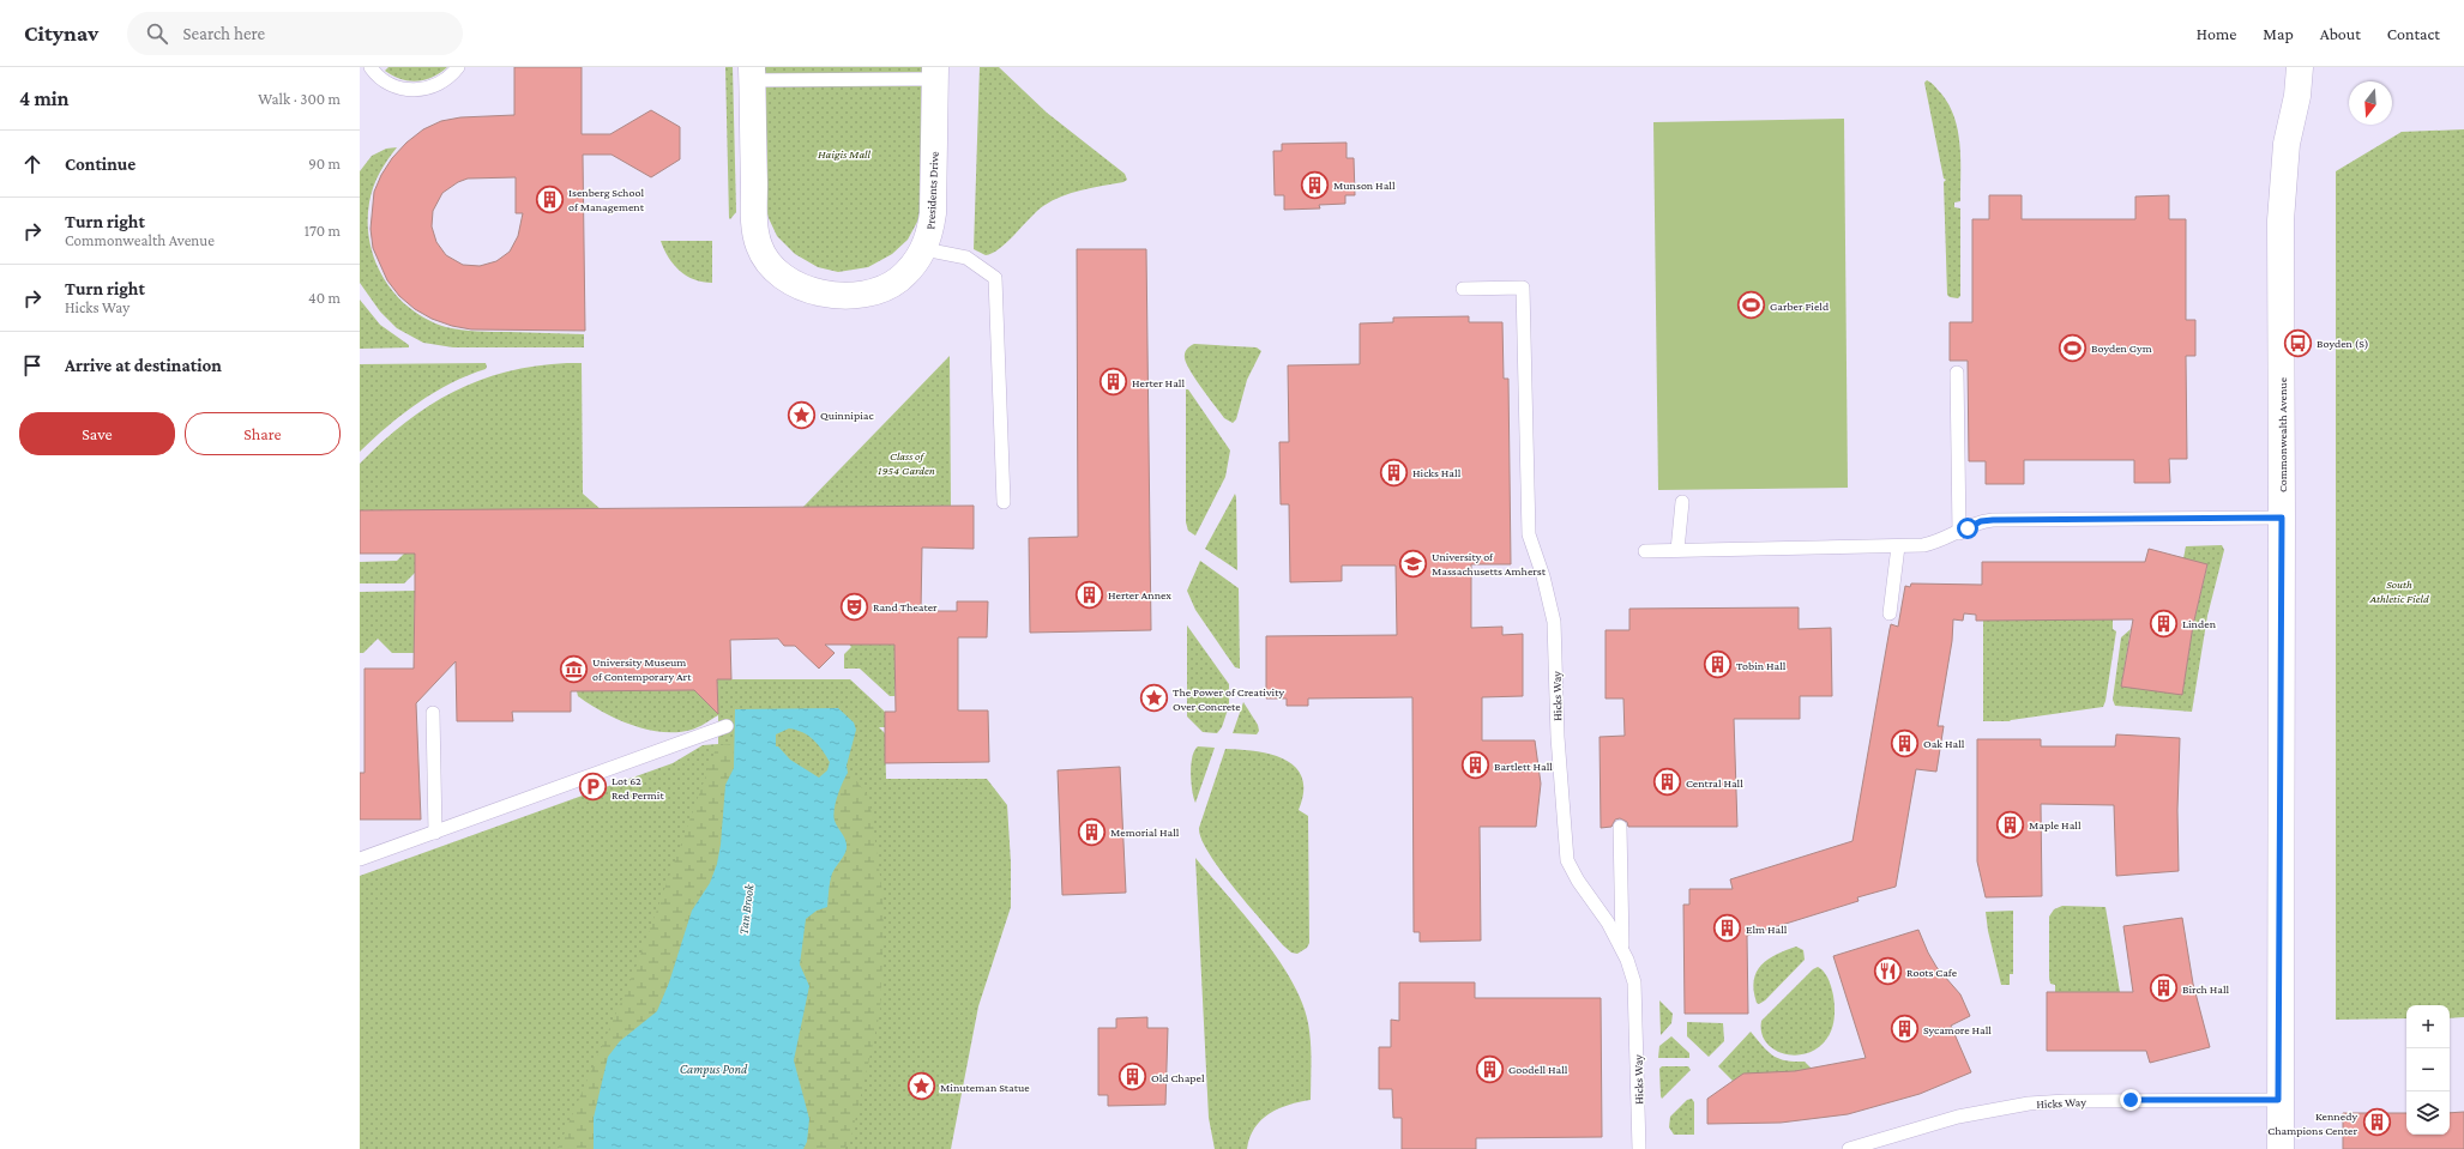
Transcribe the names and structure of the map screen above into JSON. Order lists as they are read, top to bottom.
{
  "streets": {
    "main road": ["Presidents Drive", "Commonwealth Avenue"],
    "lane": ["Hicks Way"]
  },
  "crossings": [
    ["Commonwealth Avenue", "Hicks Way"]
  ],
  "water": ["Tan Brook", "Campus Pond"],
  "parks": ["Haigis Mall", "Class of 1954 Garden", "South Athletic Field"],
  "places": {
    "building": [
      "Munson Hall",
      "Isenberg School of Management",
      "Herter Hall",
      "Hicks Hall",
      "Herter Annex",
      "Linden",
      "Tobin Hall",
      "Oak Hall",
      "Bartlett Hall",
      "Central Hall",
      "Maple Hall",
      "Memorial Hall",
      "Elm Hall",
      "Birch Hall",
      "Sycamore Hall",
      "Goodell Hall",
      "Old Chapel",
      "Kennedy Champions Center"
    ],
    "sports": ["Garber Field", "Boyden Gym"],
    "bus stop": ["Boyden (S)"],
    "place": ["Quinnipiac", "The Power of Creativity Over Concrete", "Minuteman Statue"],
    "school or university": ["University of Massachusetts Amherst"],
    "theatre": ["Rand Theater"],
    "museum": ["University Museum of Contemporary Art"],
    "parking": ["Lot 62 Red Permit"],
    "restaurant": ["Roots Cafe"]
  },
  "north": "bottom",
  "page": {
    "header": "Citynav",
    "search": "Search here",
    "nav": [
      "Home",
      "Map",
      "About",
      "Contact"
    ],
    "heading": ["4 min", "Walk · 300 m"],
    "list": [
      ["Continue", "90 m"],
      ["Turn right", "Commonwealth Avenue", "170 m"],
      ["Turn right", "Hicks Way", "40 m"],
      "Arrive at destination"
    ],
    "buttons": ["Save", "Share"],
    "map_buttons": ["+", "−"]
  }
}
